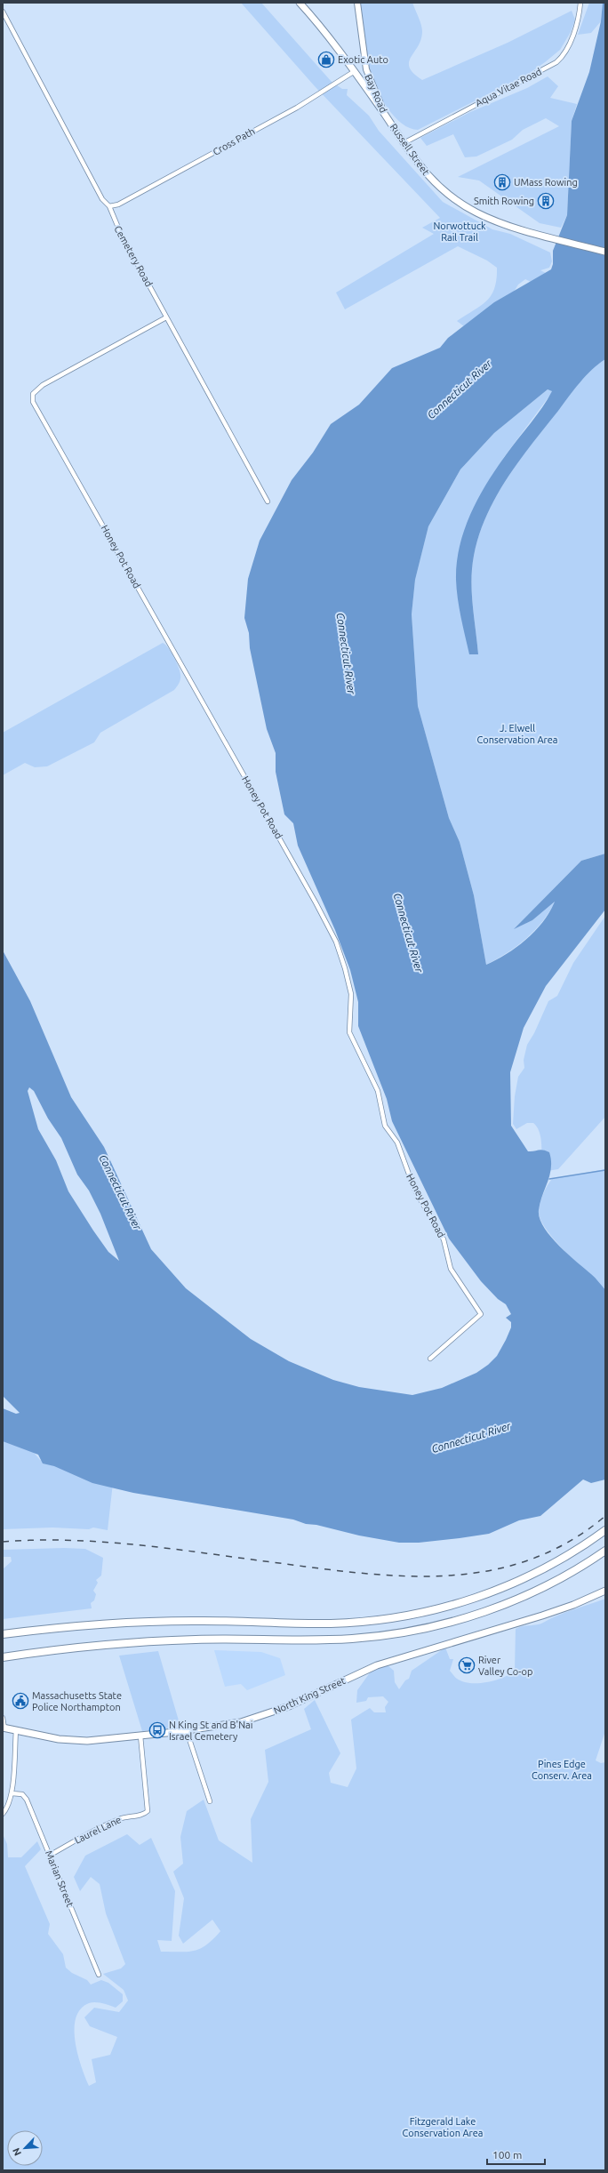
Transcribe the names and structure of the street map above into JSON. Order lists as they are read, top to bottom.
{
  "streets": {
    "main road": ["Bay Road", "Russell Street", "North King Street"],
    "street": [
      "Aqua Vitae Road",
      "Cross Path",
      "Cemetery Road",
      "Honey Pot Road",
      "Laurel Lane",
      "Marian Street"
    ]
  },
  "crossings": [
    ["Aqua Vitae Road", "Russell Street"],
    ["Bay Road", "Russell Street"],
    ["Cross Path", "Russell Street"],
    ["Cross Path", "Cemetery Road"],
    ["Cemetery Road", "Honey Pot Road"],
    ["North King Street", "Laurel Lane"],
    ["Laurel Lane", "Marian Street"]
  ],
  "water": ["Connecticut River"],
  "parks": [
    "Norwottuck Rail Trail",
    "J. Elwell Conservation Area",
    "Pines Edge Conserv. Area",
    "Fitzgerald Lake Conservation Area"
  ],
  "places": {
    "shop": ["Exotic Auto"],
    "building": ["UMass Rowing", "Smith Rowing"],
    "supermarket": ["River Valley Co-op"],
    "public building": ["Massachusetts State Police Northampton"],
    "bus stop": ["N King St and B'Nai Israel Cemetery"]
  },
  "scale_bar": "100 m",
  "north": "bottom left"
}
